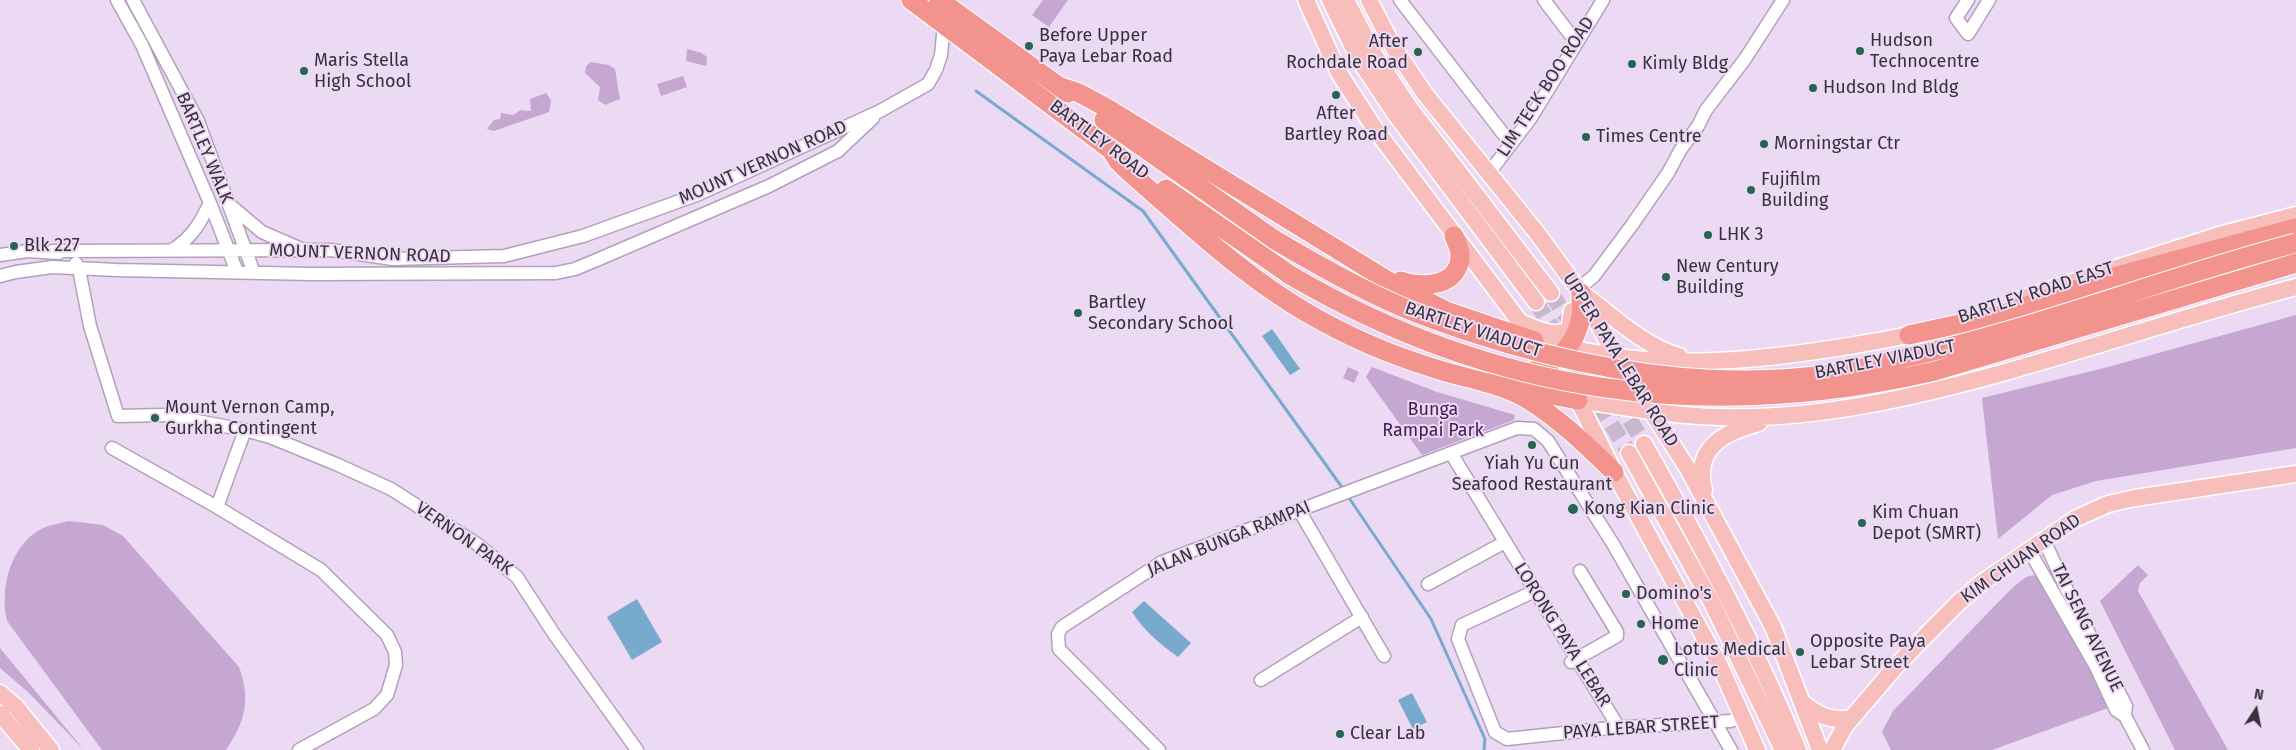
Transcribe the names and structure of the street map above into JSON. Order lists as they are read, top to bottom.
{
  "streets": {
    "highway": ["BARTLEY ROAD", "BARTLEY VIADUCT"],
    "main road": ["BARTLEY ROAD EAST", "UPPER PAYA LEBAR ROAD", "KIM CHUAN ROAD"],
    "street": [
      "LIM TECK BOO ROAD",
      "BARTLEY WALK",
      "MOUNT VERNON ROAD",
      "VERNON PARK",
      "JALAN BUNGA RAMPAI",
      "TAI SENG AVENUE",
      "LORONG PAYA LEBAR",
      "PAYA LEBAR STREET"
    ]
  },
  "crossings": [
    ["LIM TECK BOO ROAD", "UPPER PAYA LEBAR ROAD"],
    ["BARTLEY ROAD", "MOUNT VERNON ROAD"],
    ["BARTLEY ROAD", "BARTLEY VIADUCT"],
    ["BARTLEY WALK", "MOUNT VERNON ROAD"],
    ["MOUNT VERNON ROAD", "VERNON PARK"],
    ["BARTLEY ROAD EAST", "UPPER PAYA LEBAR ROAD"],
    ["JALAN BUNGA RAMPAI", "LORONG PAYA LEBAR"],
    ["JALAN BUNGA RAMPAI", "PAYA LEBAR STREET"],
    ["KIM CHUAN ROAD", "TAI SENG AVENUE"],
    ["LORONG PAYA LEBAR", "PAYA LEBAR STREET"]
  ],
  "parks": ["Bunga Rampai Park"],
  "places": [
    "Before Upper Paya Lebar Road",
    "Hudson Technocentre",
    "After Rochdale Road",
    "Kimly Bldg",
    "Maris Stella High School",
    "Hudson Ind Bldg",
    "After Bartley Road",
    "Times Centre",
    "Morningstar Ctr",
    "Fujifilm Building",
    "LHK 3",
    "Blk 227",
    "New Century Building",
    "Bartley Secondary School",
    "Mount Vernon Camp, Gurkha Contingent",
    "Yiah Yu Cun Seafood Restaurant",
    "Kong Kian Clinic",
    "Kim Chuan Depot (SMRT)",
    "Domino's",
    "Home",
    "Opposite Paya Lebar Street",
    "Lotus Medical Clinic",
    "Clear Lab"
  ],
  "north": "top"
}
